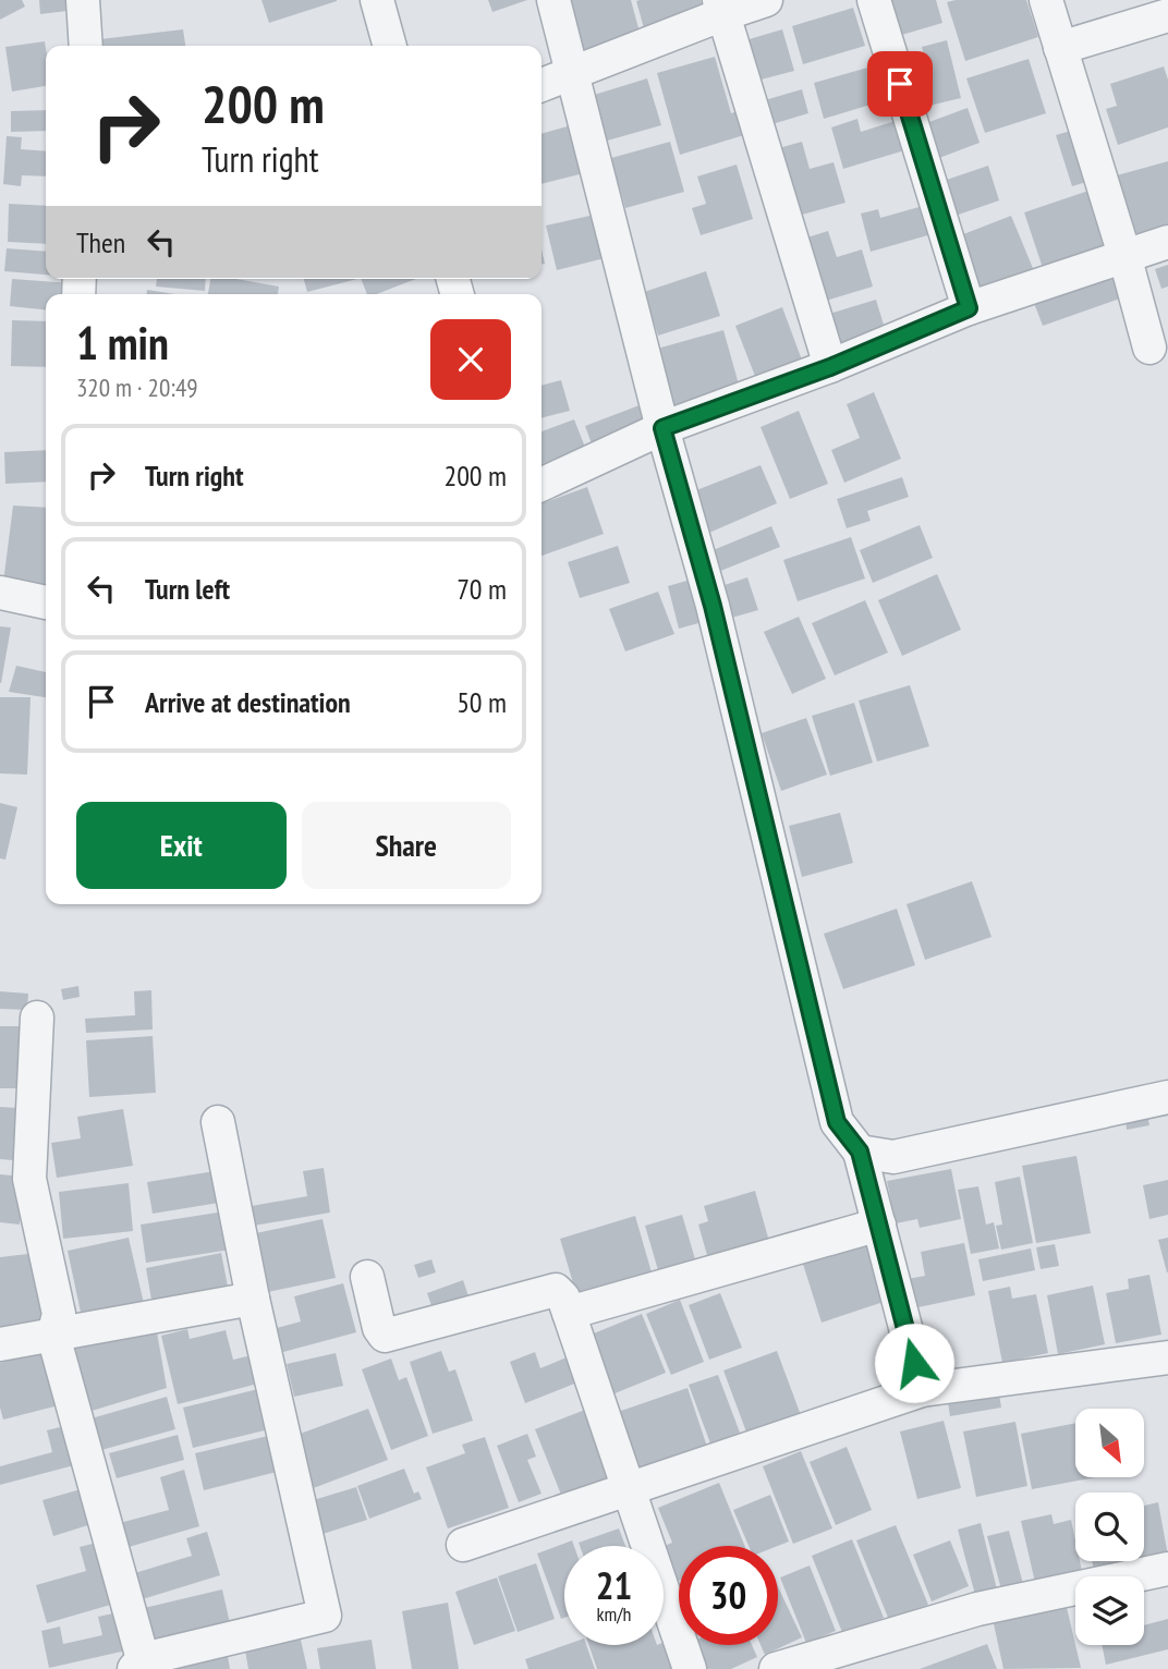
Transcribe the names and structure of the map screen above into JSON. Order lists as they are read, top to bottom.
{
  "north": "bottom right",
  "page": {
    "turn": ["200 m", "Turn right"],
    "then": "Then",
    "heading": ["1 min", "320 m · 20:49"],
    "list": [
      {
        "name": "Turn right",
        "value": "200 m"
      },
      {
        "name": "Turn left",
        "value": "70 m"
      },
      {
        "name": "Arrive at destination",
        "value": "50 m"
      }
    ],
    "buttons": ["Exit", "Share"],
    "speed": "21 km/h",
    "limit": "30"
  }
}
